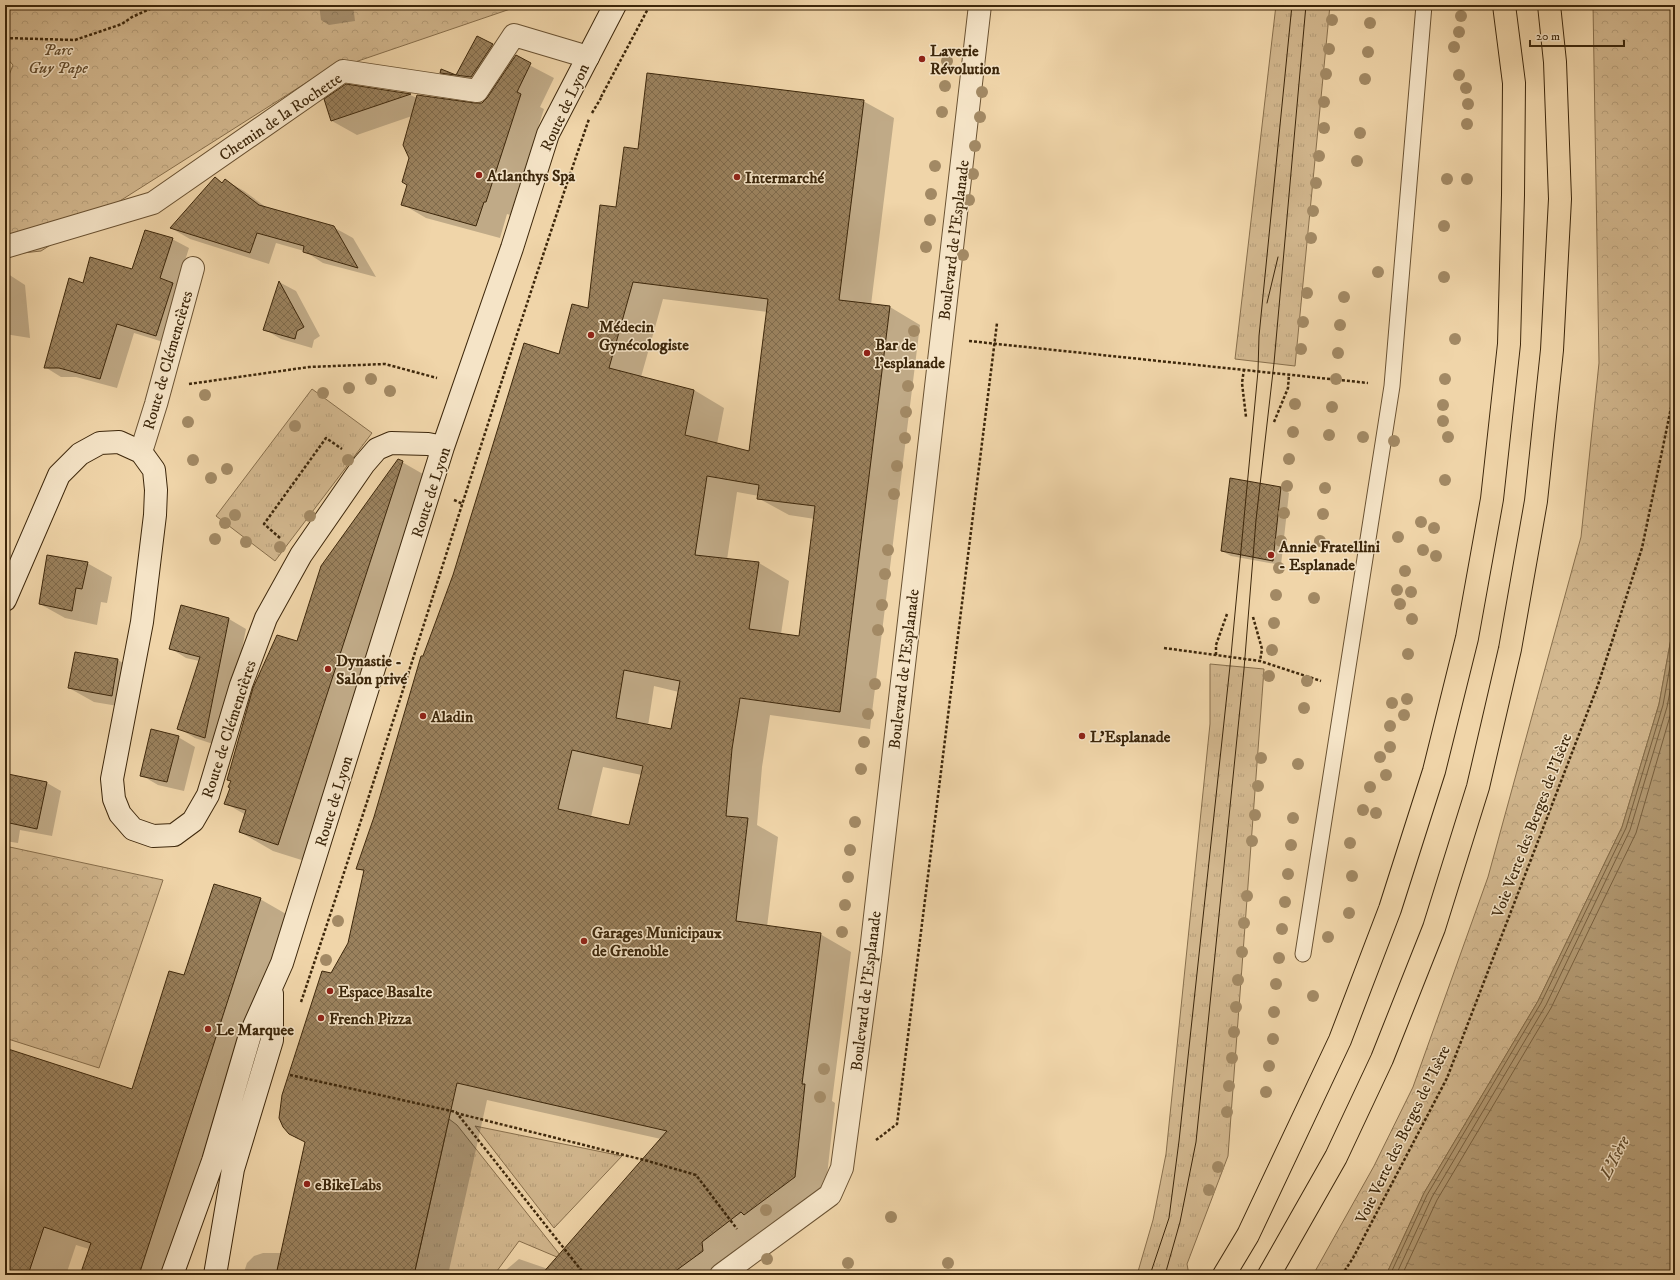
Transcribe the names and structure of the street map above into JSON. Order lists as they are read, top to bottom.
{
  "streets": {
    "street": [
      "Route de Lyon",
      "Chemin de la Rochette",
      "Boulevard de l'Esplanade",
      "Route de Clémencières"
    ],
    "path": ["Voie Verte des Berges de l'Isère"]
  },
  "crossings": [
    ["Route de Lyon", "Chemin de la Rochette"],
    ["Route de Lyon", "Route de Clémencières"]
  ],
  "water": ["L'Isère"],
  "parks": ["Parc Guy Pape"],
  "places": [
    "Laverie Révolution",
    "Atlanthys Spa",
    "Intermarché",
    "Médecin Gynécologiste",
    "Bar de l'esplanade",
    "Annie Fratellini - Esplanade",
    "Dynastie - Salon privé",
    "Aladin",
    "L'Esplanade",
    "Garages Municipaux de Grenoble",
    "Espace Basalte",
    "French Pizza",
    "Le Marquee",
    "eBikeLabs"
  ],
  "scale_bar": "20 m"
}
